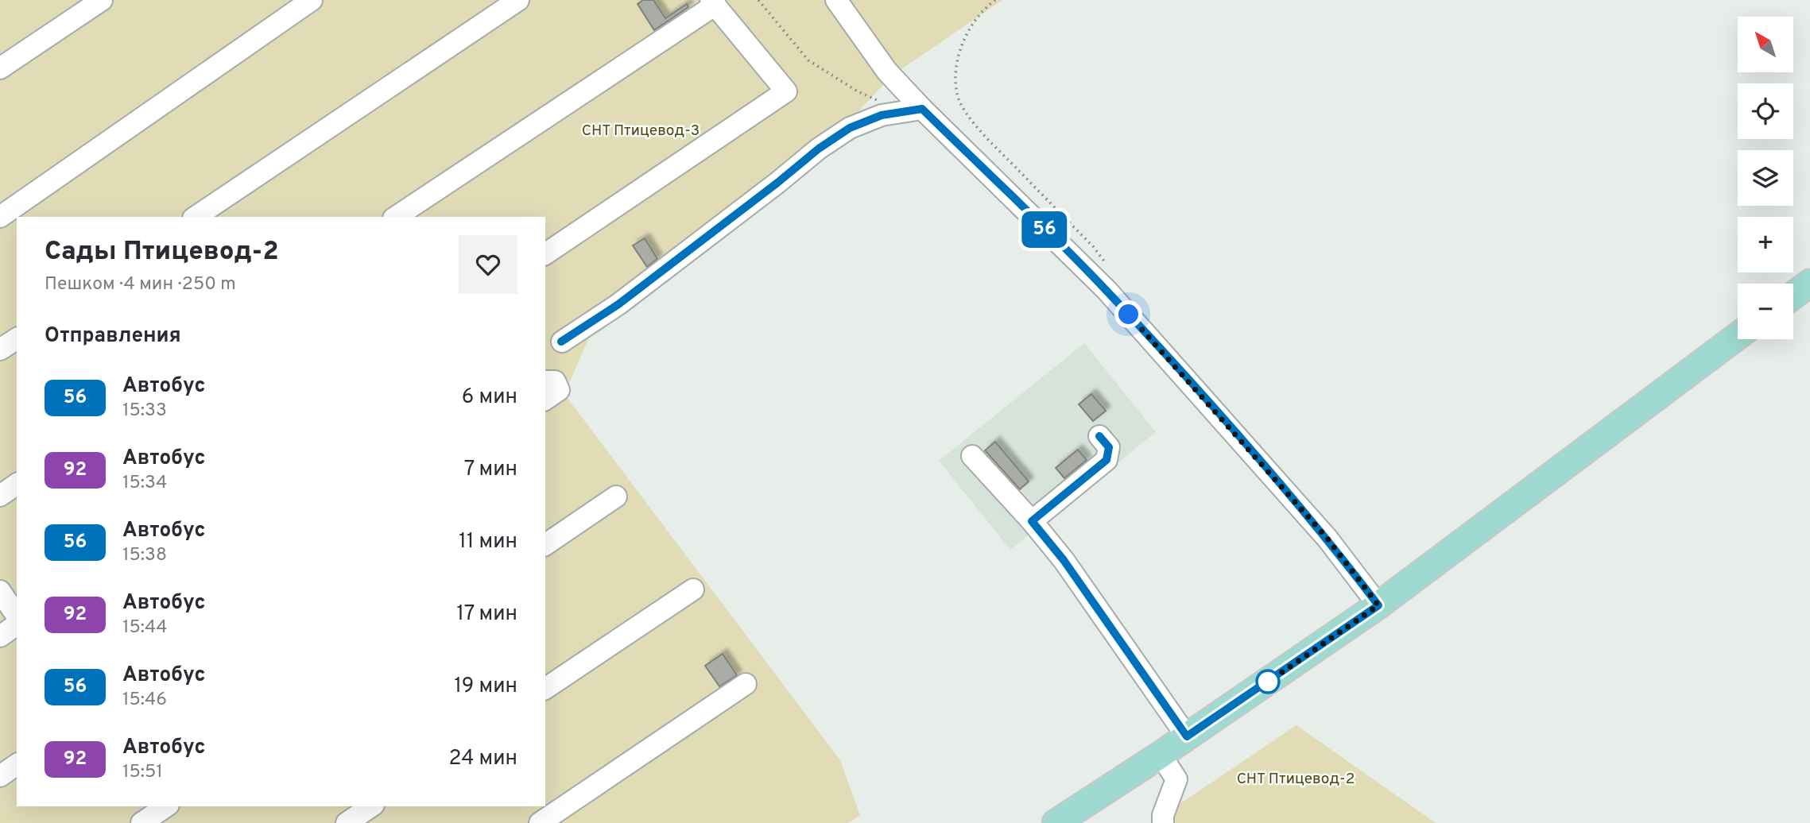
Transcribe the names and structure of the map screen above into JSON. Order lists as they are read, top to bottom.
{
  "parks": ["СНТ Птицевод-3", "СНТ Птицевод-2"],
  "lines": ["bus line 56"],
  "north": "top left",
  "page": {
    "on_map": "56",
    "map_buttons": ["+", "−"],
    "heading": [
      ["Сады Птицевод-2", "Пешком · 4 мин · 250 m"],
      "Отправления"
    ],
    "list": [
      {
        "mark": "56",
        "name": "Автобус",
        "note": "15:33",
        "value": "6 мин"
      },
      {
        "mark": "92",
        "name": "Автобус",
        "note": "15:34",
        "value": "7 мин"
      },
      {
        "mark": "56",
        "name": "Автобус",
        "note": "15:38",
        "value": "11 мин"
      },
      {
        "mark": "92",
        "name": "Автобус",
        "note": "15:44",
        "value": "17 мин"
      },
      {
        "mark": "56",
        "name": "Автобус",
        "note": "15:46",
        "value": "19 мин"
      },
      {
        "mark": "92",
        "name": "Автобус",
        "note": "15:51",
        "value": "24 мин"
      }
    ]
  }
}
